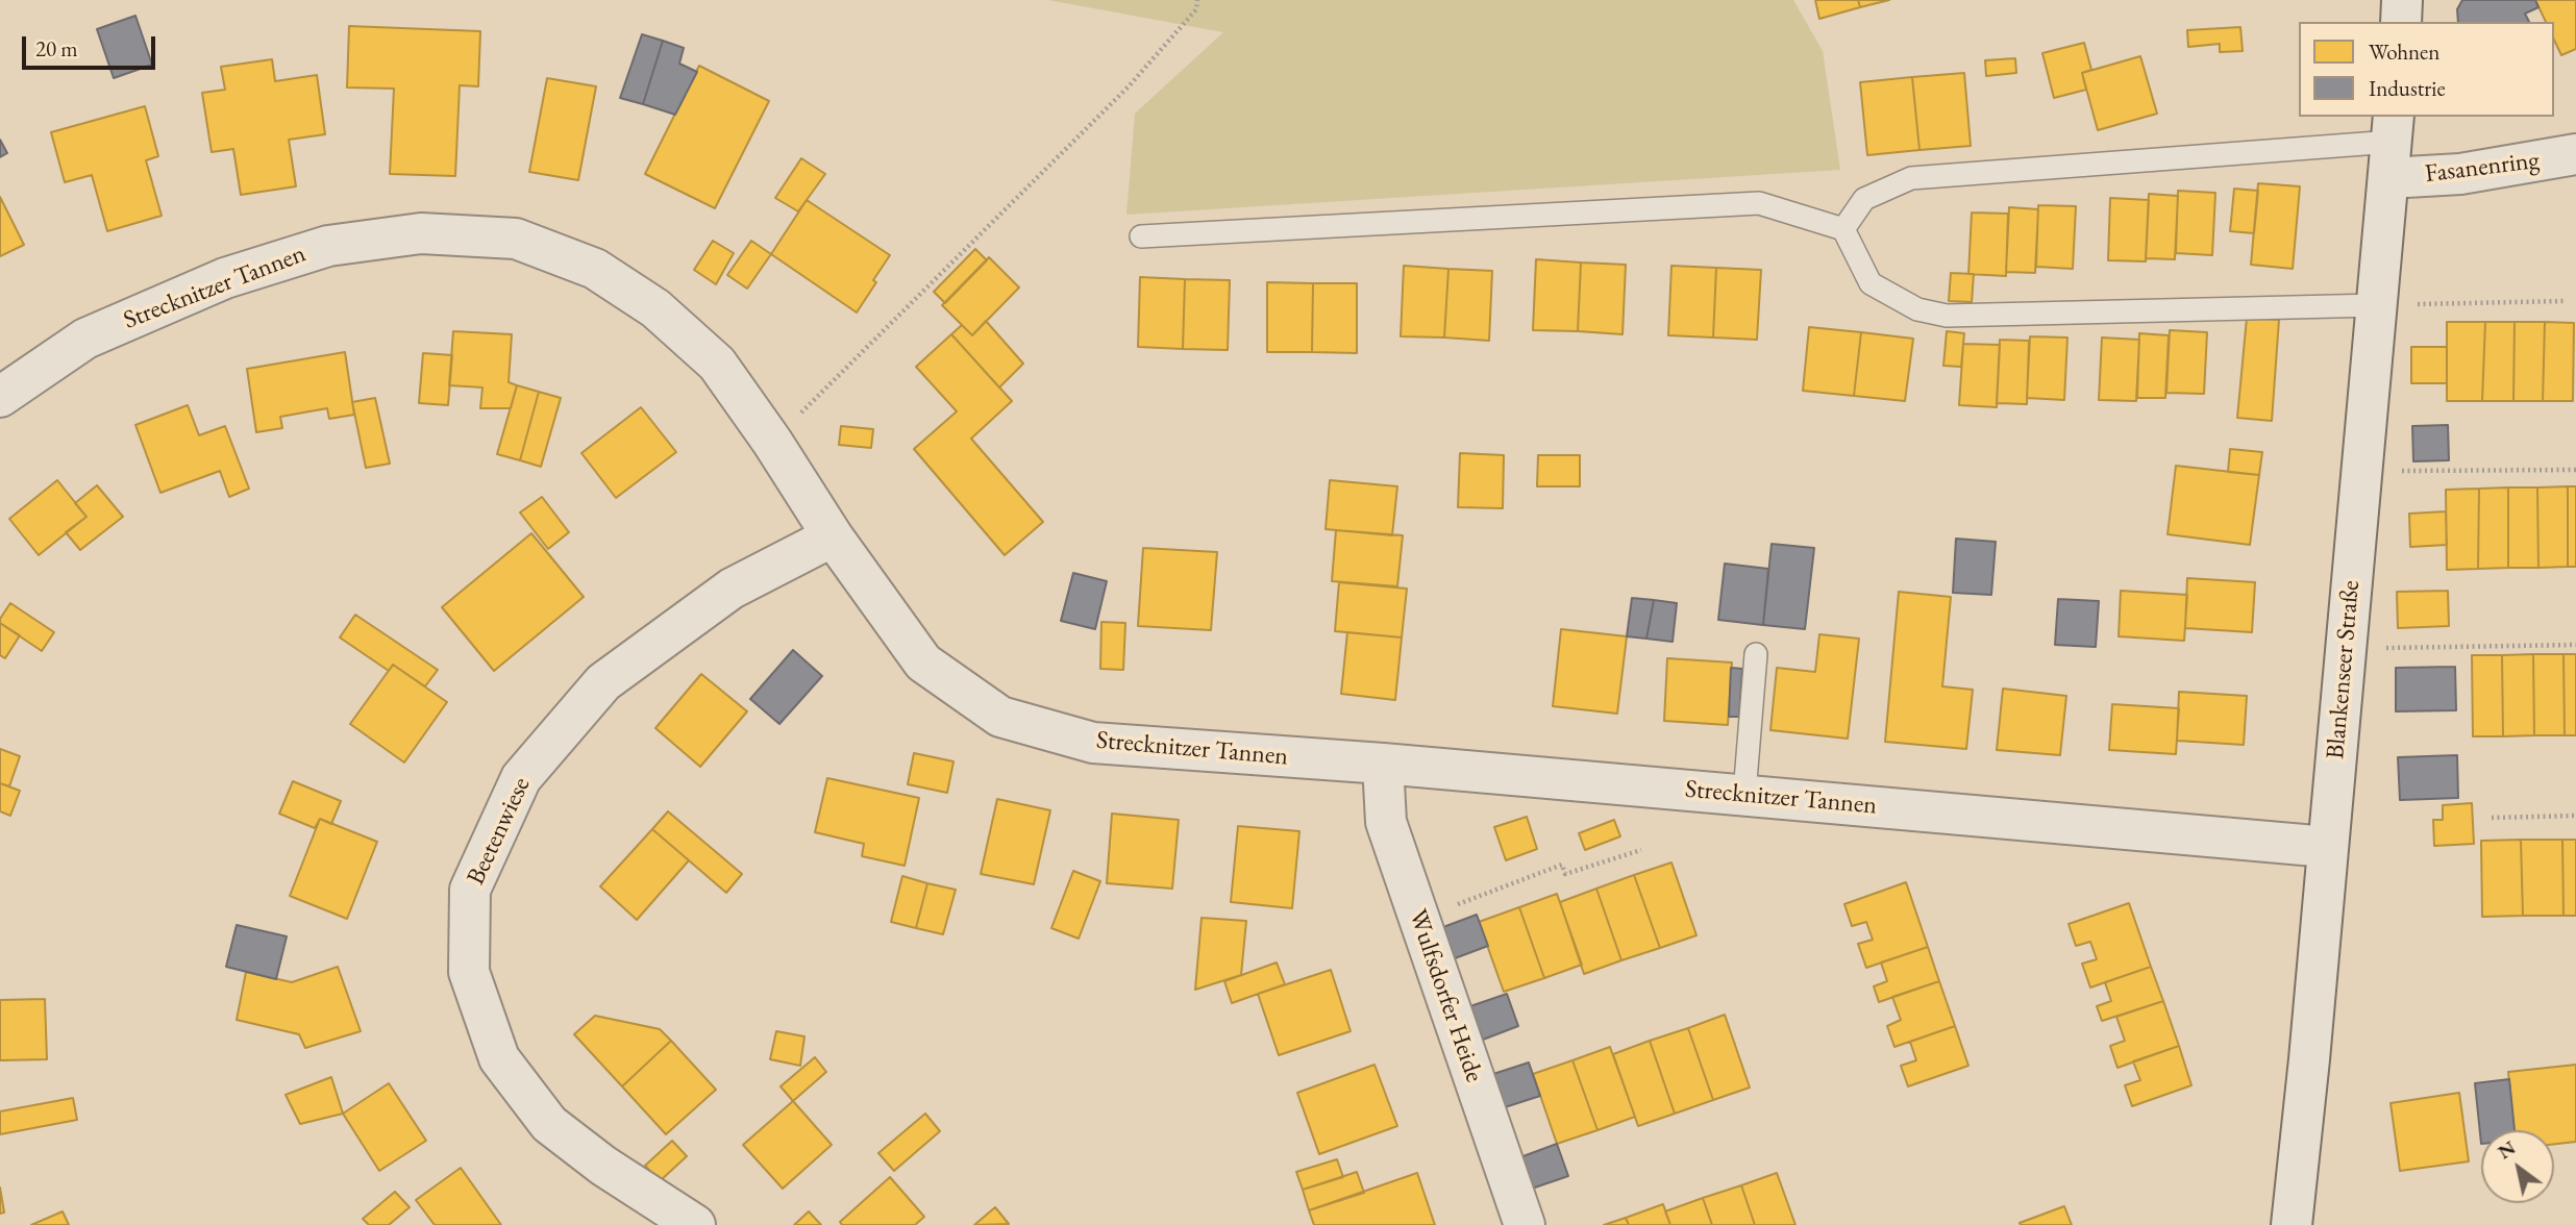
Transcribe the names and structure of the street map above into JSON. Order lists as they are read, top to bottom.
{
  "streets": {
    "street": [
      "Fasanenring",
      "Strecknitzer Tannen",
      "Blankenseer Straße",
      "Beetenwiese",
      "Wulfsdorfer Heide"
    ]
  },
  "crossings": [
    ["Fasanenring", "Blankenseer Straße"],
    ["Strecknitzer Tannen", "Blankenseer Straße"],
    ["Strecknitzer Tannen", "Beetenwiese"],
    ["Strecknitzer Tannen", "Wulfsdorfer Heide"]
  ],
  "legend": ["Wohnen", "Industrie"],
  "scale_bar": "20 m",
  "north": "top left"
}
